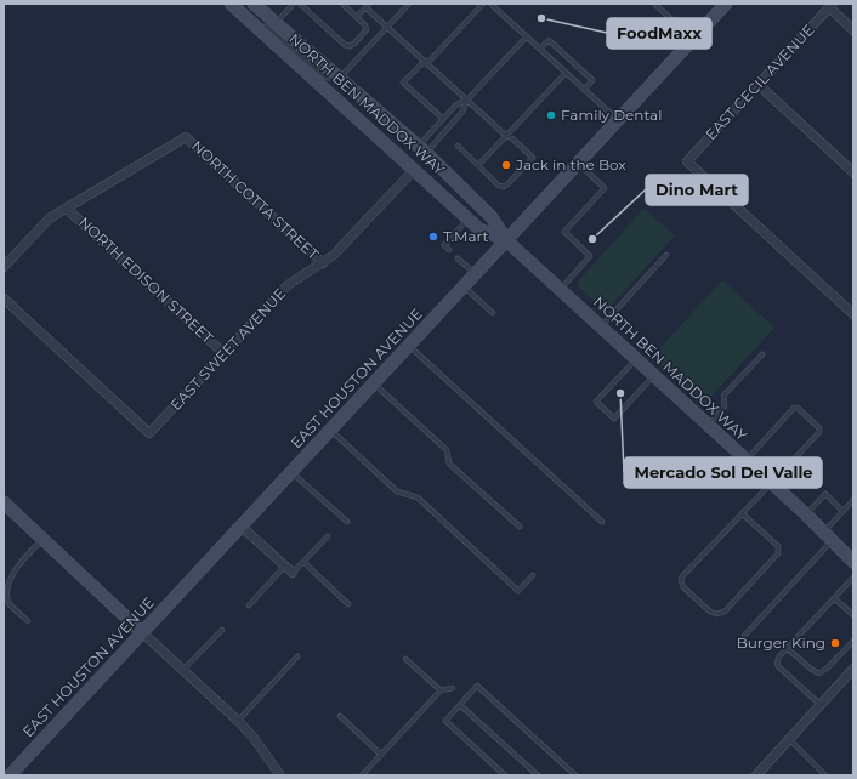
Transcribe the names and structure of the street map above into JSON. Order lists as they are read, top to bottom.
{
  "streets": {
    "main road": ["NORTH BEN MADDOX WAY", "EAST HOUSTON AVENUE"],
    "street": [
      "EAST CECIL AVENUE",
      "NORTH COTTA STREET",
      "NORTH EDISON STREET",
      "EAST SWEET AVENUE"
    ]
  },
  "crossings": [
    ["NORTH BEN MADDOX WAY", "EAST SWEET AVENUE"],
    ["NORTH BEN MADDOX WAY", "EAST HOUSTON AVENUE"],
    ["NORTH COTTA STREET", "NORTH EDISON STREET"],
    ["NORTH COTTA STREET", "EAST SWEET AVENUE"],
    ["NORTH EDISON STREET", "EAST SWEET AVENUE"]
  ],
  "places": [
    "FoodMaxx",
    "Family Dental",
    "Jack in the Box",
    "T.Mart",
    "Dino Mart",
    "Mercado Sol Del Valle",
    "Burger King"
  ]
}
